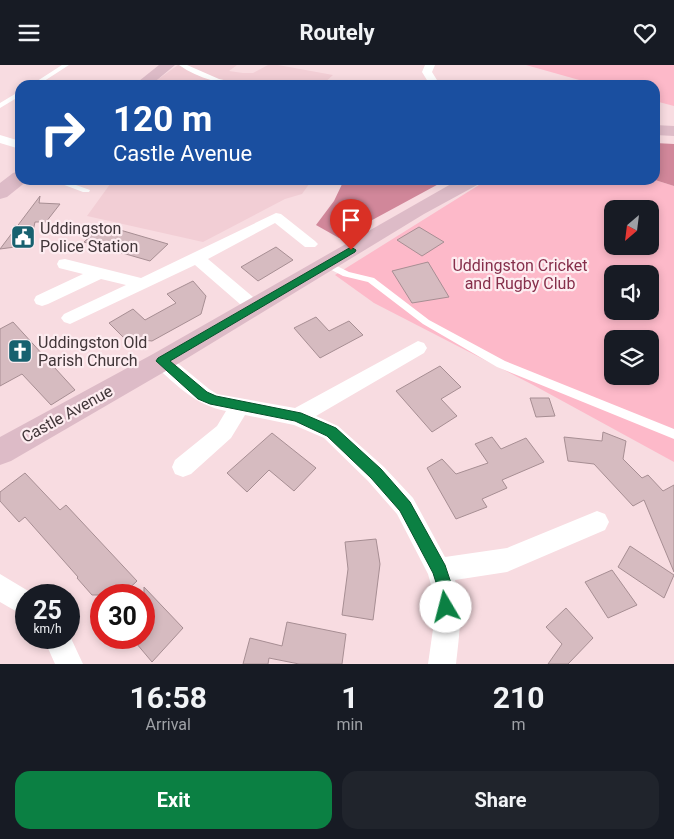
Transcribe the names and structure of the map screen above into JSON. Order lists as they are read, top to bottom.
{
  "streets": {
    "street": ["Castle Avenue"]
  },
  "parks": ["Uddingston Cricket and Rugby Club"],
  "places": {
    "public building": ["Uddingston Police Station"],
    "church": ["Uddingston Old Parish Church"]
  },
  "north": "bottom left",
  "page": {
    "header": "Routely",
    "turn": ["120 m", "Castle Avenue"],
    "speed": "25 km/h",
    "limit": "30",
    "eta": [
      "16:58",
      "Arrival",
      "1",
      "min",
      "210",
      "m"
    ],
    "buttons": ["Exit", "Share"]
  }
}
